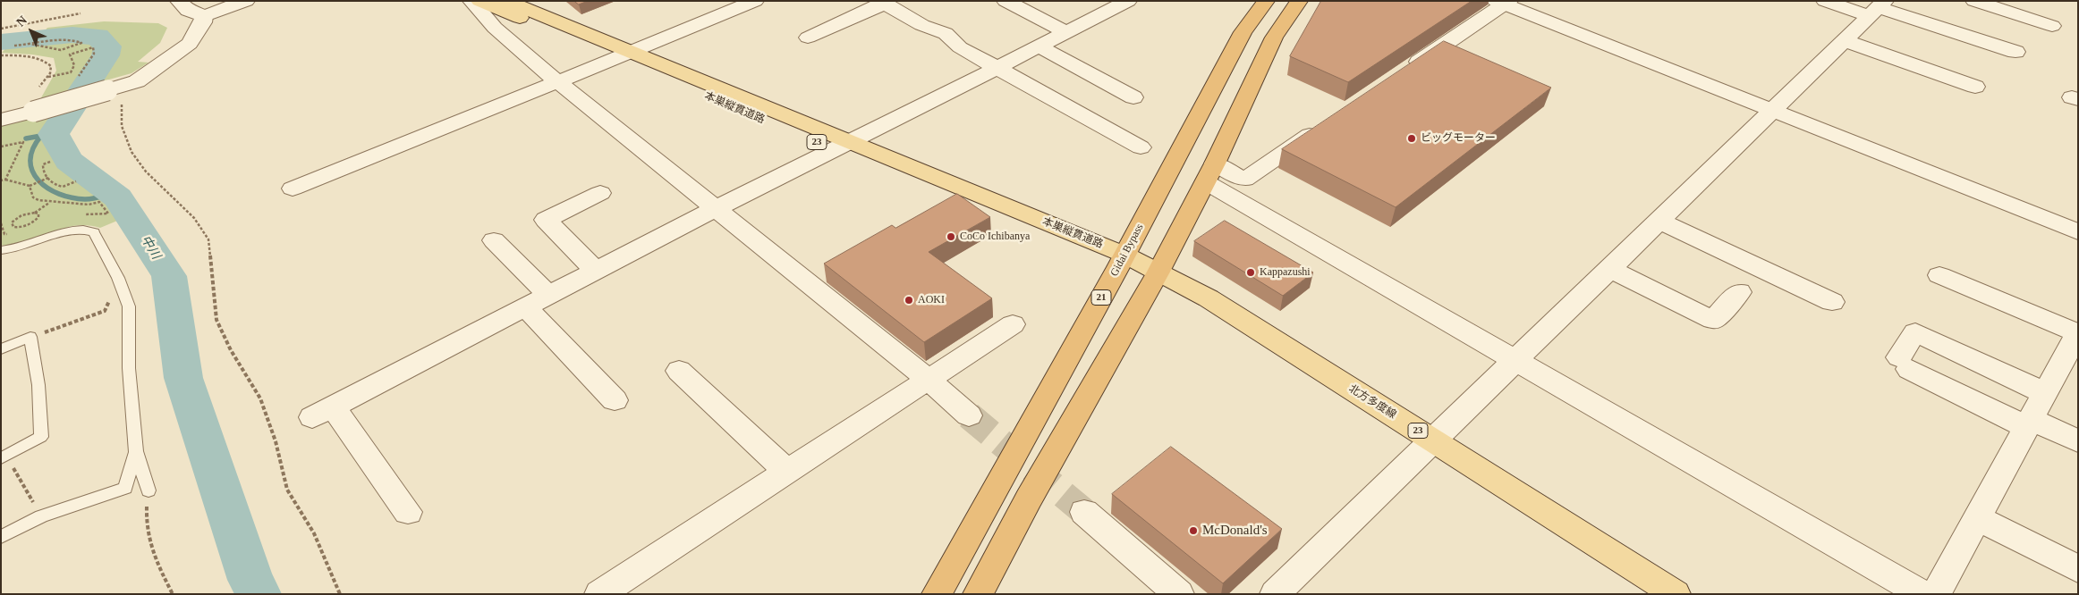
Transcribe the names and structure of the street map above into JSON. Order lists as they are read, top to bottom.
{
  "streets": {
    "highway": ["Gidai Bypass", "21"],
    "main road": ["本巣縦貫道路", "23", "北方多度線"]
  },
  "crossings": [
    ["本巣縦貫道路", "Gidai Bypass"],
    ["本巣縦貫道路", "北方多度線"]
  ],
  "water": ["中川"],
  "places": [
    "ビッグモーター",
    "CoCo Ichibanya",
    "Kappazushi",
    "AOKI",
    "McDonald's"
  ],
  "north": "top left"
}
